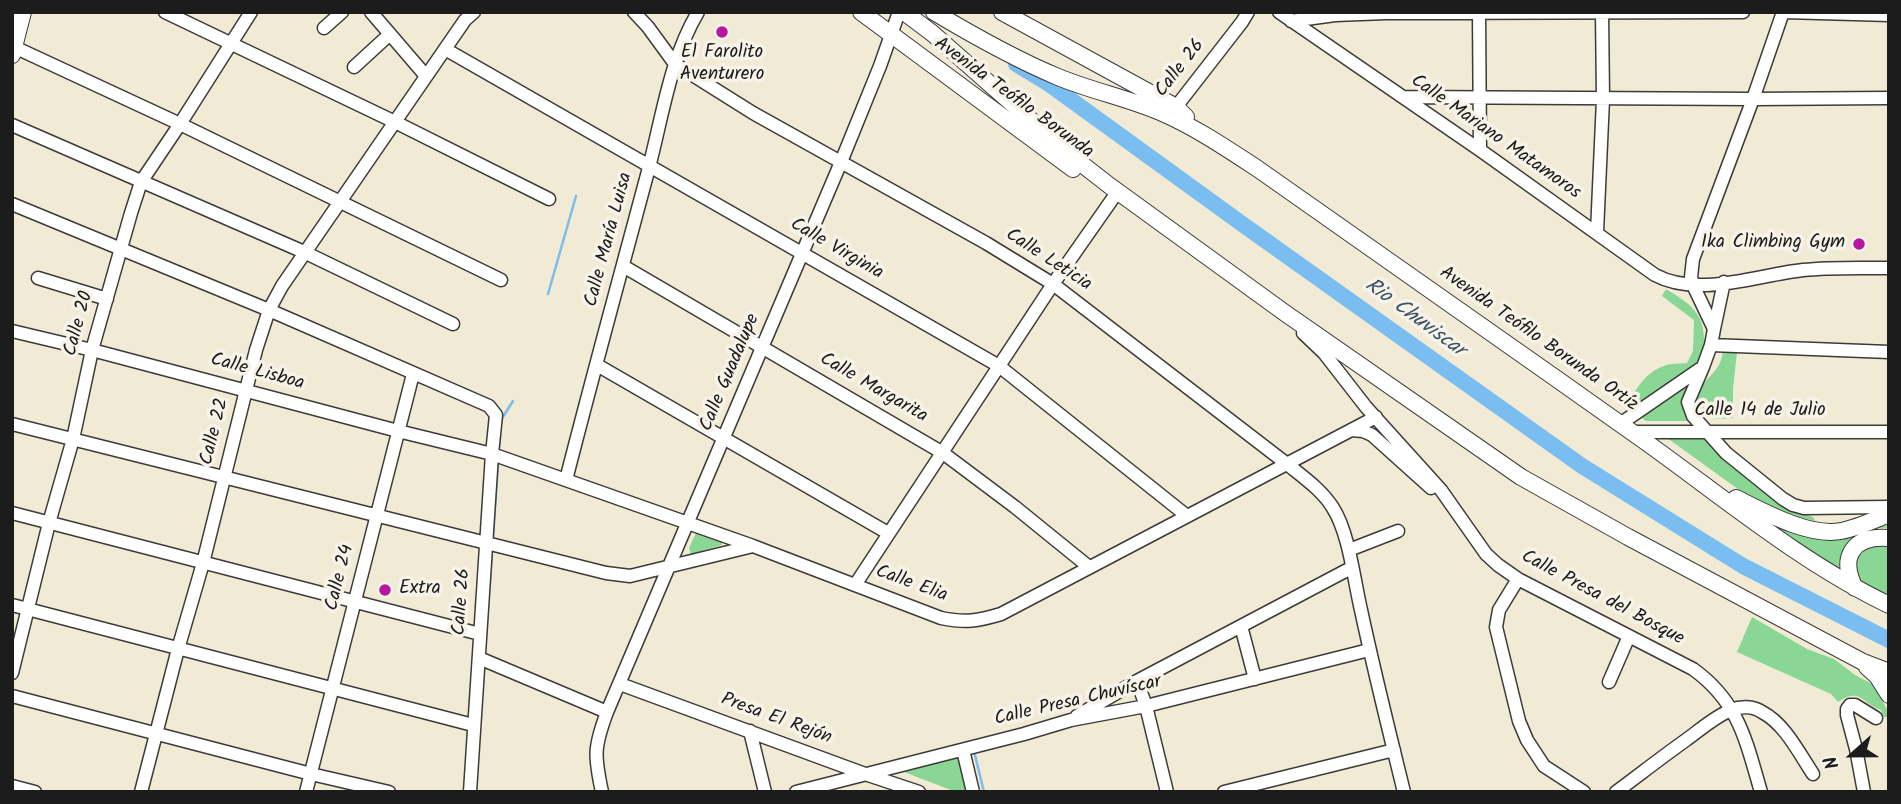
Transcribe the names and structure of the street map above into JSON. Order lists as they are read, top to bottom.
{
  "streets": {
    "main road": ["Avenida Teófilo Borunda", "Avenida Teófilo Borunda Ortíz"],
    "street": [
      "Calle 26",
      "Calle Mariano Matamoros",
      "Calle María Luisa",
      "Calle Virginia",
      "Calle Leticia",
      "Calle 20",
      "Calle Lisboa",
      "Calle Guadalupe",
      "Calle Margarita",
      "Calle 14 de Julio",
      "Calle 22",
      "Calle 24",
      "Calle Elia",
      "Calle Presa del Bosque",
      "Calle Presa Chuvíscar",
      "Presa El Rejón"
    ]
  },
  "crossings": [
    ["Calle 26", "Avenida Teófilo Borunda Ortíz"],
    ["Calle 26", "Calle Lisboa"],
    ["Calle 26", "Calle 24"],
    ["Calle 26", "Calle Elia"],
    ["Avenida Teófilo Borunda", "Calle Guadalupe"],
    ["Avenida Teófilo Borunda", "Calle Presa del Bosque"],
    ["Calle María Luisa", "Calle Virginia"],
    ["Calle María Luisa", "Calle Leticia"],
    ["Calle María Luisa", "Calle Margarita"],
    ["Calle María Luisa", "Calle Elia"],
    ["Calle Virginia", "Calle Guadalupe"],
    ["Calle Virginia", "Calle 22"],
    ["Calle Virginia", "Calle Elia"],
    ["Calle Leticia", "Calle Guadalupe"],
    ["Calle Leticia", "Calle Elia"],
    ["Calle Leticia", "Calle Presa Chuvíscar"],
    ["Calle 20", "Calle Lisboa"],
    ["Avenida Teófilo Borunda Ortíz", "Calle 14 de Julio"],
    ["Calle Lisboa", "Calle 22"],
    ["Calle Lisboa", "Calle 24"],
    ["Calle Lisboa", "Calle Elia"],
    ["Calle Guadalupe", "Calle Margarita"],
    ["Calle Guadalupe", "Calle Elia"],
    ["Calle Guadalupe", "Presa El Rejón"],
    ["Calle Margarita", "Calle Elia"],
    ["Calle Elia", "Calle Presa del Bosque"],
    ["Calle Presa Chuvíscar", "Presa El Rejón"]
  ],
  "water": ["Rio Chuviscar"],
  "places": ["El Farolito Aventurero", "Ika Climbing Gym", "Extra"],
  "north": "left"
}
